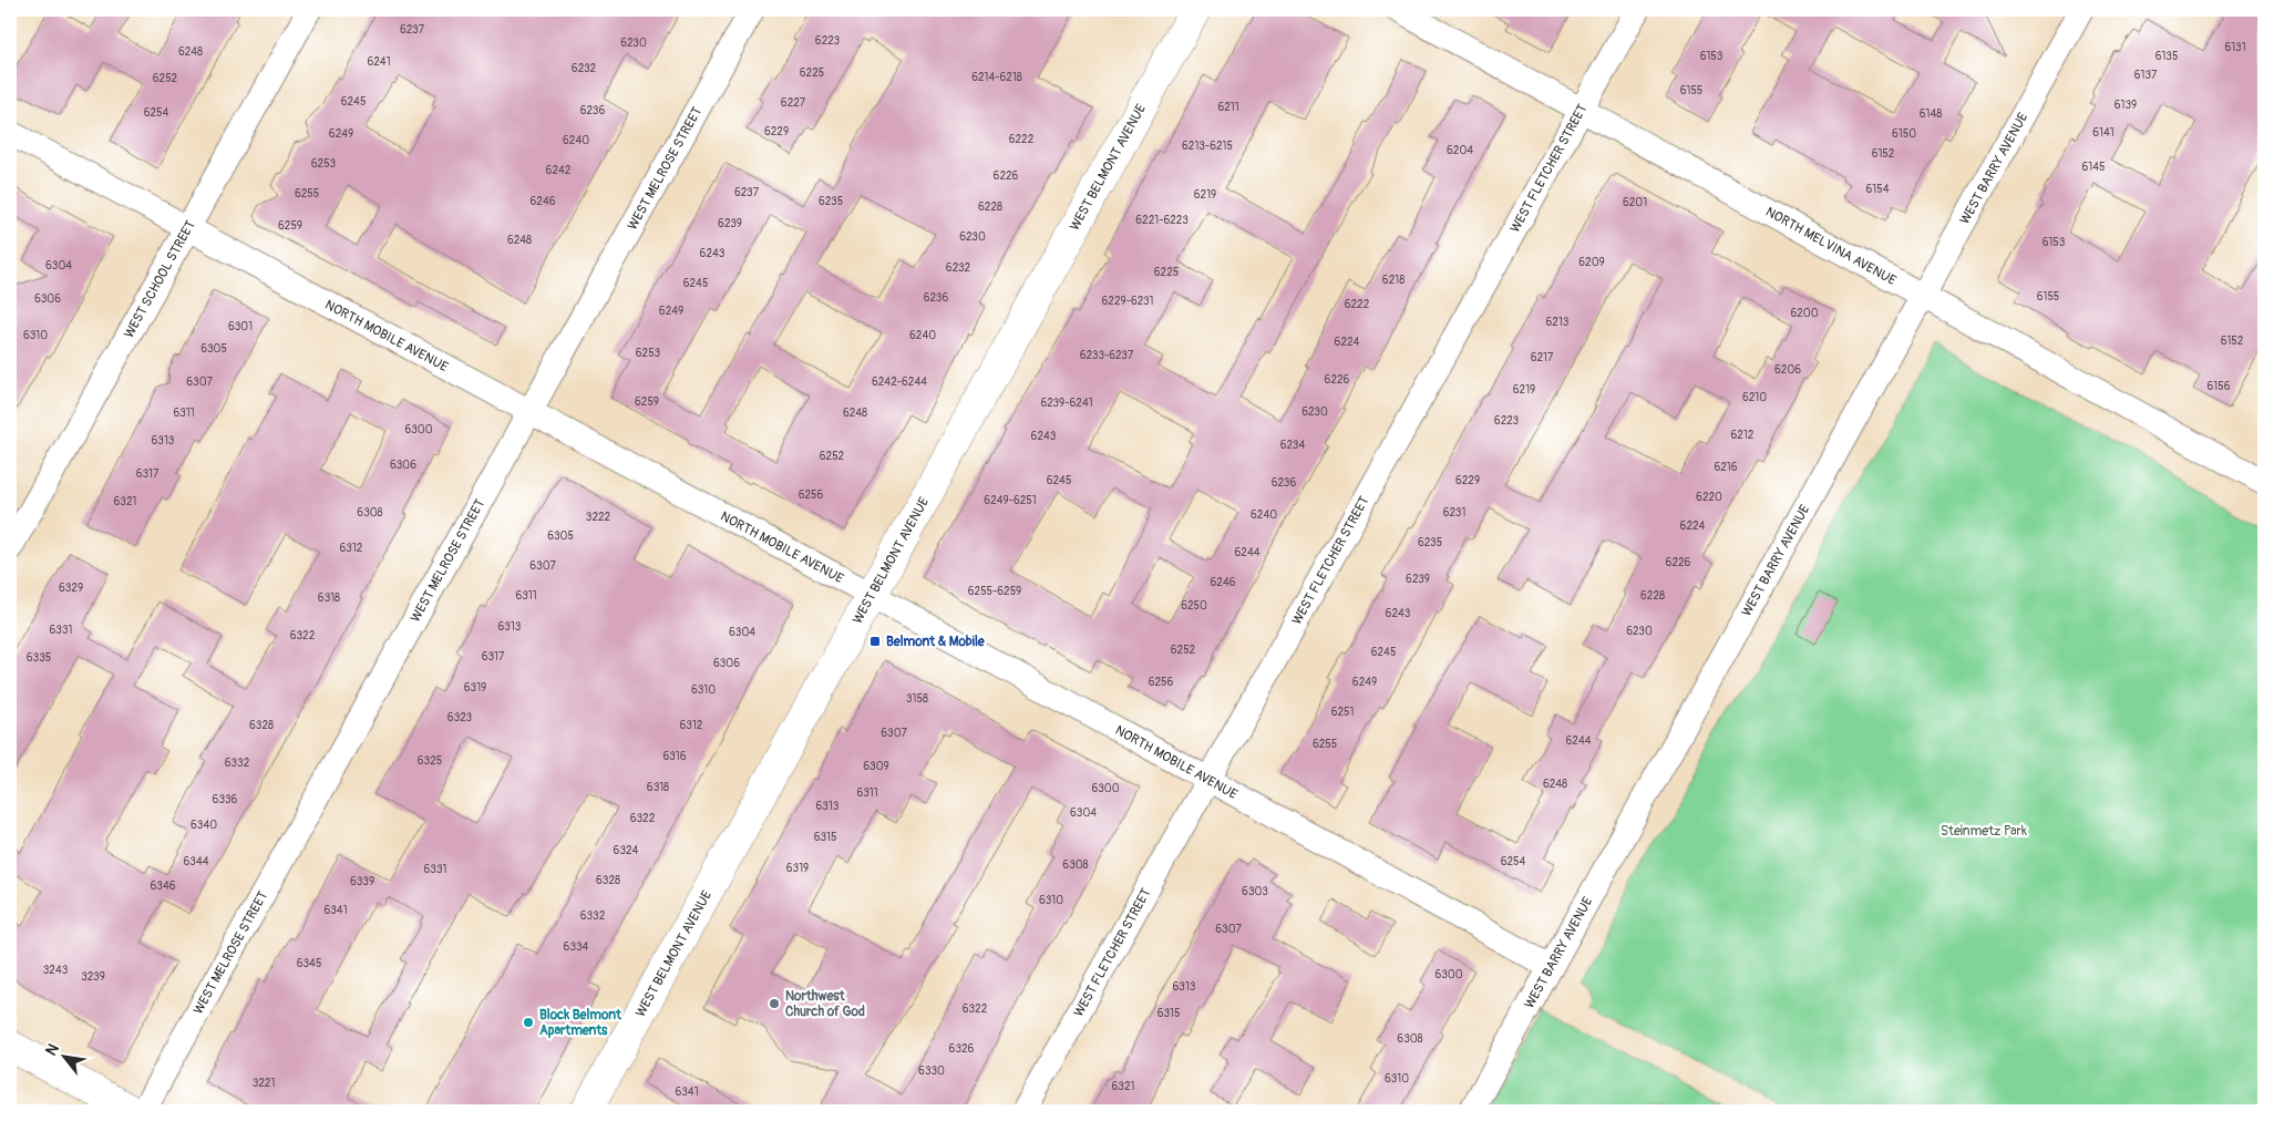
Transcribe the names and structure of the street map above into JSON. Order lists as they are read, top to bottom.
{
  "streets": {
    "main road": ["WEST BELMONT AVENUE"],
    "street": [
      "WEST MELROSE STREET",
      "WEST FLETCHER STREET",
      "WEST BARRY AVENUE",
      "NORTH MELVINA AVENUE",
      "WEST SCHOOL STREET",
      "NORTH MOBILE AVENUE"
    ]
  },
  "crossings": [
    ["WEST BELMONT AVENUE", "NORTH MOBILE AVENUE"],
    ["WEST MELROSE STREET", "NORTH MOBILE AVENUE"],
    ["WEST FLETCHER STREET", "NORTH MELVINA AVENUE"],
    ["WEST FLETCHER STREET", "NORTH MOBILE AVENUE"],
    ["WEST BARRY AVENUE", "NORTH MELVINA AVENUE"],
    ["WEST BARRY AVENUE", "NORTH MOBILE AVENUE"],
    ["WEST SCHOOL STREET", "NORTH MOBILE AVENUE"]
  ],
  "parks": ["Steinmetz Park"],
  "places": {
    "transit": ["Belmont & Mobile"],
    "other": ["Northwest Church of God", "Block Belmont Apartments"]
  },
  "house_numbers": [
    "6237",
    "6223",
    "6230",
    "6131",
    "6248",
    "6153",
    "6135",
    "6241",
    "6232",
    "6225",
    "6137",
    "6214-6218",
    "6252",
    "6155",
    "6245",
    "6227",
    "6139",
    "6211",
    "6236",
    "6254",
    "6148",
    "6229",
    "6141",
    "6249",
    "6150",
    "6222",
    "6240",
    "6213-6215",
    "6204",
    "6152",
    "6253",
    "6145",
    "6242",
    "6226",
    "6154",
    "6237",
    "6255",
    "6219",
    "6246",
    "6235",
    "6201",
    "6228",
    "6221-6223",
    "6239",
    "6259",
    "6230",
    "6248",
    "6153",
    "6243",
    "6209",
    "6304",
    "6232",
    "6225",
    "6218",
    "6245",
    "6155",
    "6236",
    "6306",
    "6229-6231",
    "6222",
    "6249",
    "6200",
    "6213",
    "6301",
    "6310",
    "6240",
    "6152",
    "6224",
    "6305",
    "6253",
    "6233-6237",
    "6217",
    "6206",
    "6226",
    "6307",
    "6242-6244",
    "6156",
    "6219",
    "6210",
    "6259",
    "6239-6241",
    "6230",
    "6311",
    "6248",
    "6223",
    "6300",
    "6212",
    "6243",
    "6313",
    "6234",
    "6252",
    "6306",
    "6216",
    "6317",
    "6245",
    "6229",
    "6236",
    "6256",
    "6220",
    "6249-6251",
    "6321",
    "6308",
    "6231",
    "6240",
    "3222",
    "6224",
    "6305",
    "6235",
    "6312",
    "6244",
    "6226",
    "6307",
    "6239",
    "6246",
    "6329",
    "6255-6259",
    "6311",
    "6228",
    "6318",
    "6250",
    "6243",
    "6313",
    "6331",
    "6230",
    "6304",
    "6322",
    "6252",
    "6245",
    "6317",
    "6335",
    "6306",
    "6256",
    "6249",
    "6319",
    "6310",
    "3158",
    "6251",
    "6323",
    "6328",
    "6312",
    "6307",
    "6244",
    "6255",
    "6316",
    "6325",
    "6332",
    "6309",
    "6248",
    "6318",
    "6300",
    "6311",
    "6336",
    "6313",
    "6304",
    "6322",
    "6340",
    "6315",
    "6324",
    "6344",
    "6254",
    "6308",
    "6319",
    "6331",
    "6328",
    "6339",
    "6346",
    "6303",
    "6310",
    "6341",
    "6332",
    "6307",
    "6334",
    "6345",
    "3243",
    "6300",
    "3239",
    "6313",
    "6322",
    "6315",
    "6308",
    "6326",
    "6330",
    "6310",
    "3221",
    "6321",
    "6341"
  ],
  "north": "top left"
}
